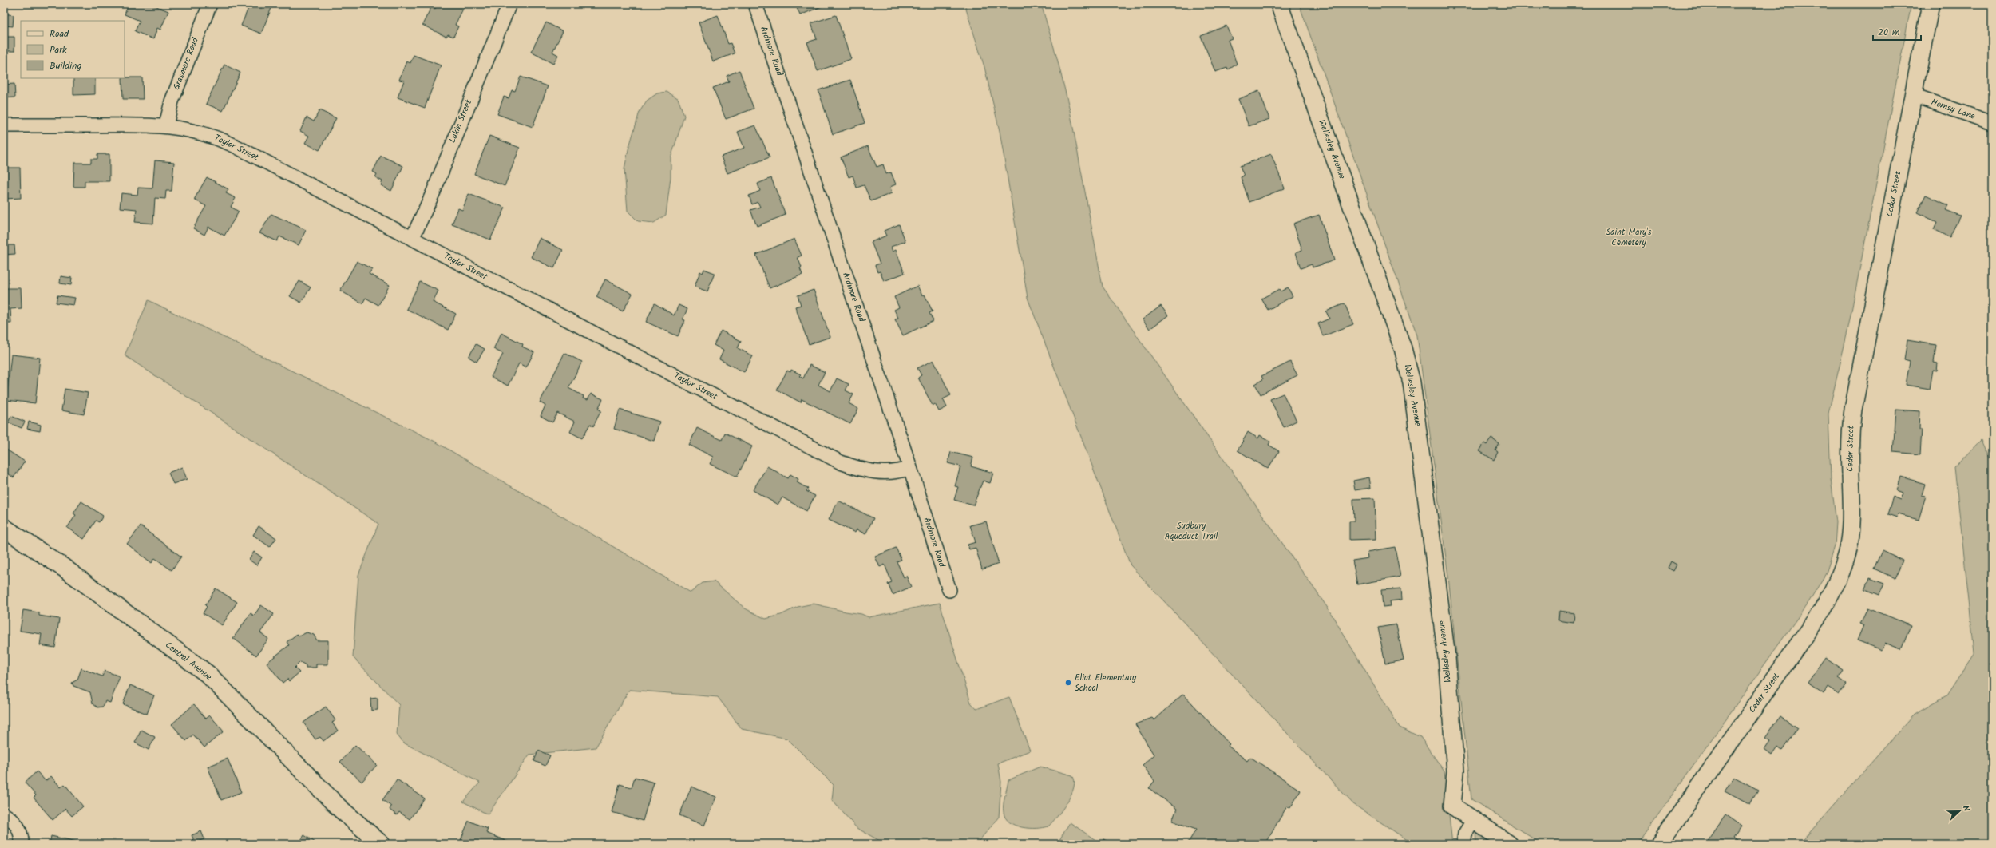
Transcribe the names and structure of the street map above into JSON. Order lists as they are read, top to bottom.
{
  "streets": {
    "main road": ["Central Avenue"],
    "street": [
      "Ardmore Road",
      "Grasmere Road",
      "Homsy Lane",
      "Lakin Street",
      "Taylor Street",
      "Wellesley Avenue",
      "Cedar Street"
    ]
  },
  "crossings": [
    ["Ardmore Road", "Taylor Street"],
    ["Grasmere Road", "Taylor Street"],
    ["Homsy Lane", "Cedar Street"],
    ["Lakin Street", "Taylor Street"]
  ],
  "parks": ["Saint Mary's Cemetery", "Sudbury Aqueduct Trail"],
  "places": ["Eliot Elementary School"],
  "legend": ["Road", "Park", "Building"],
  "scale_bar": "20 m",
  "north": "right"
}
